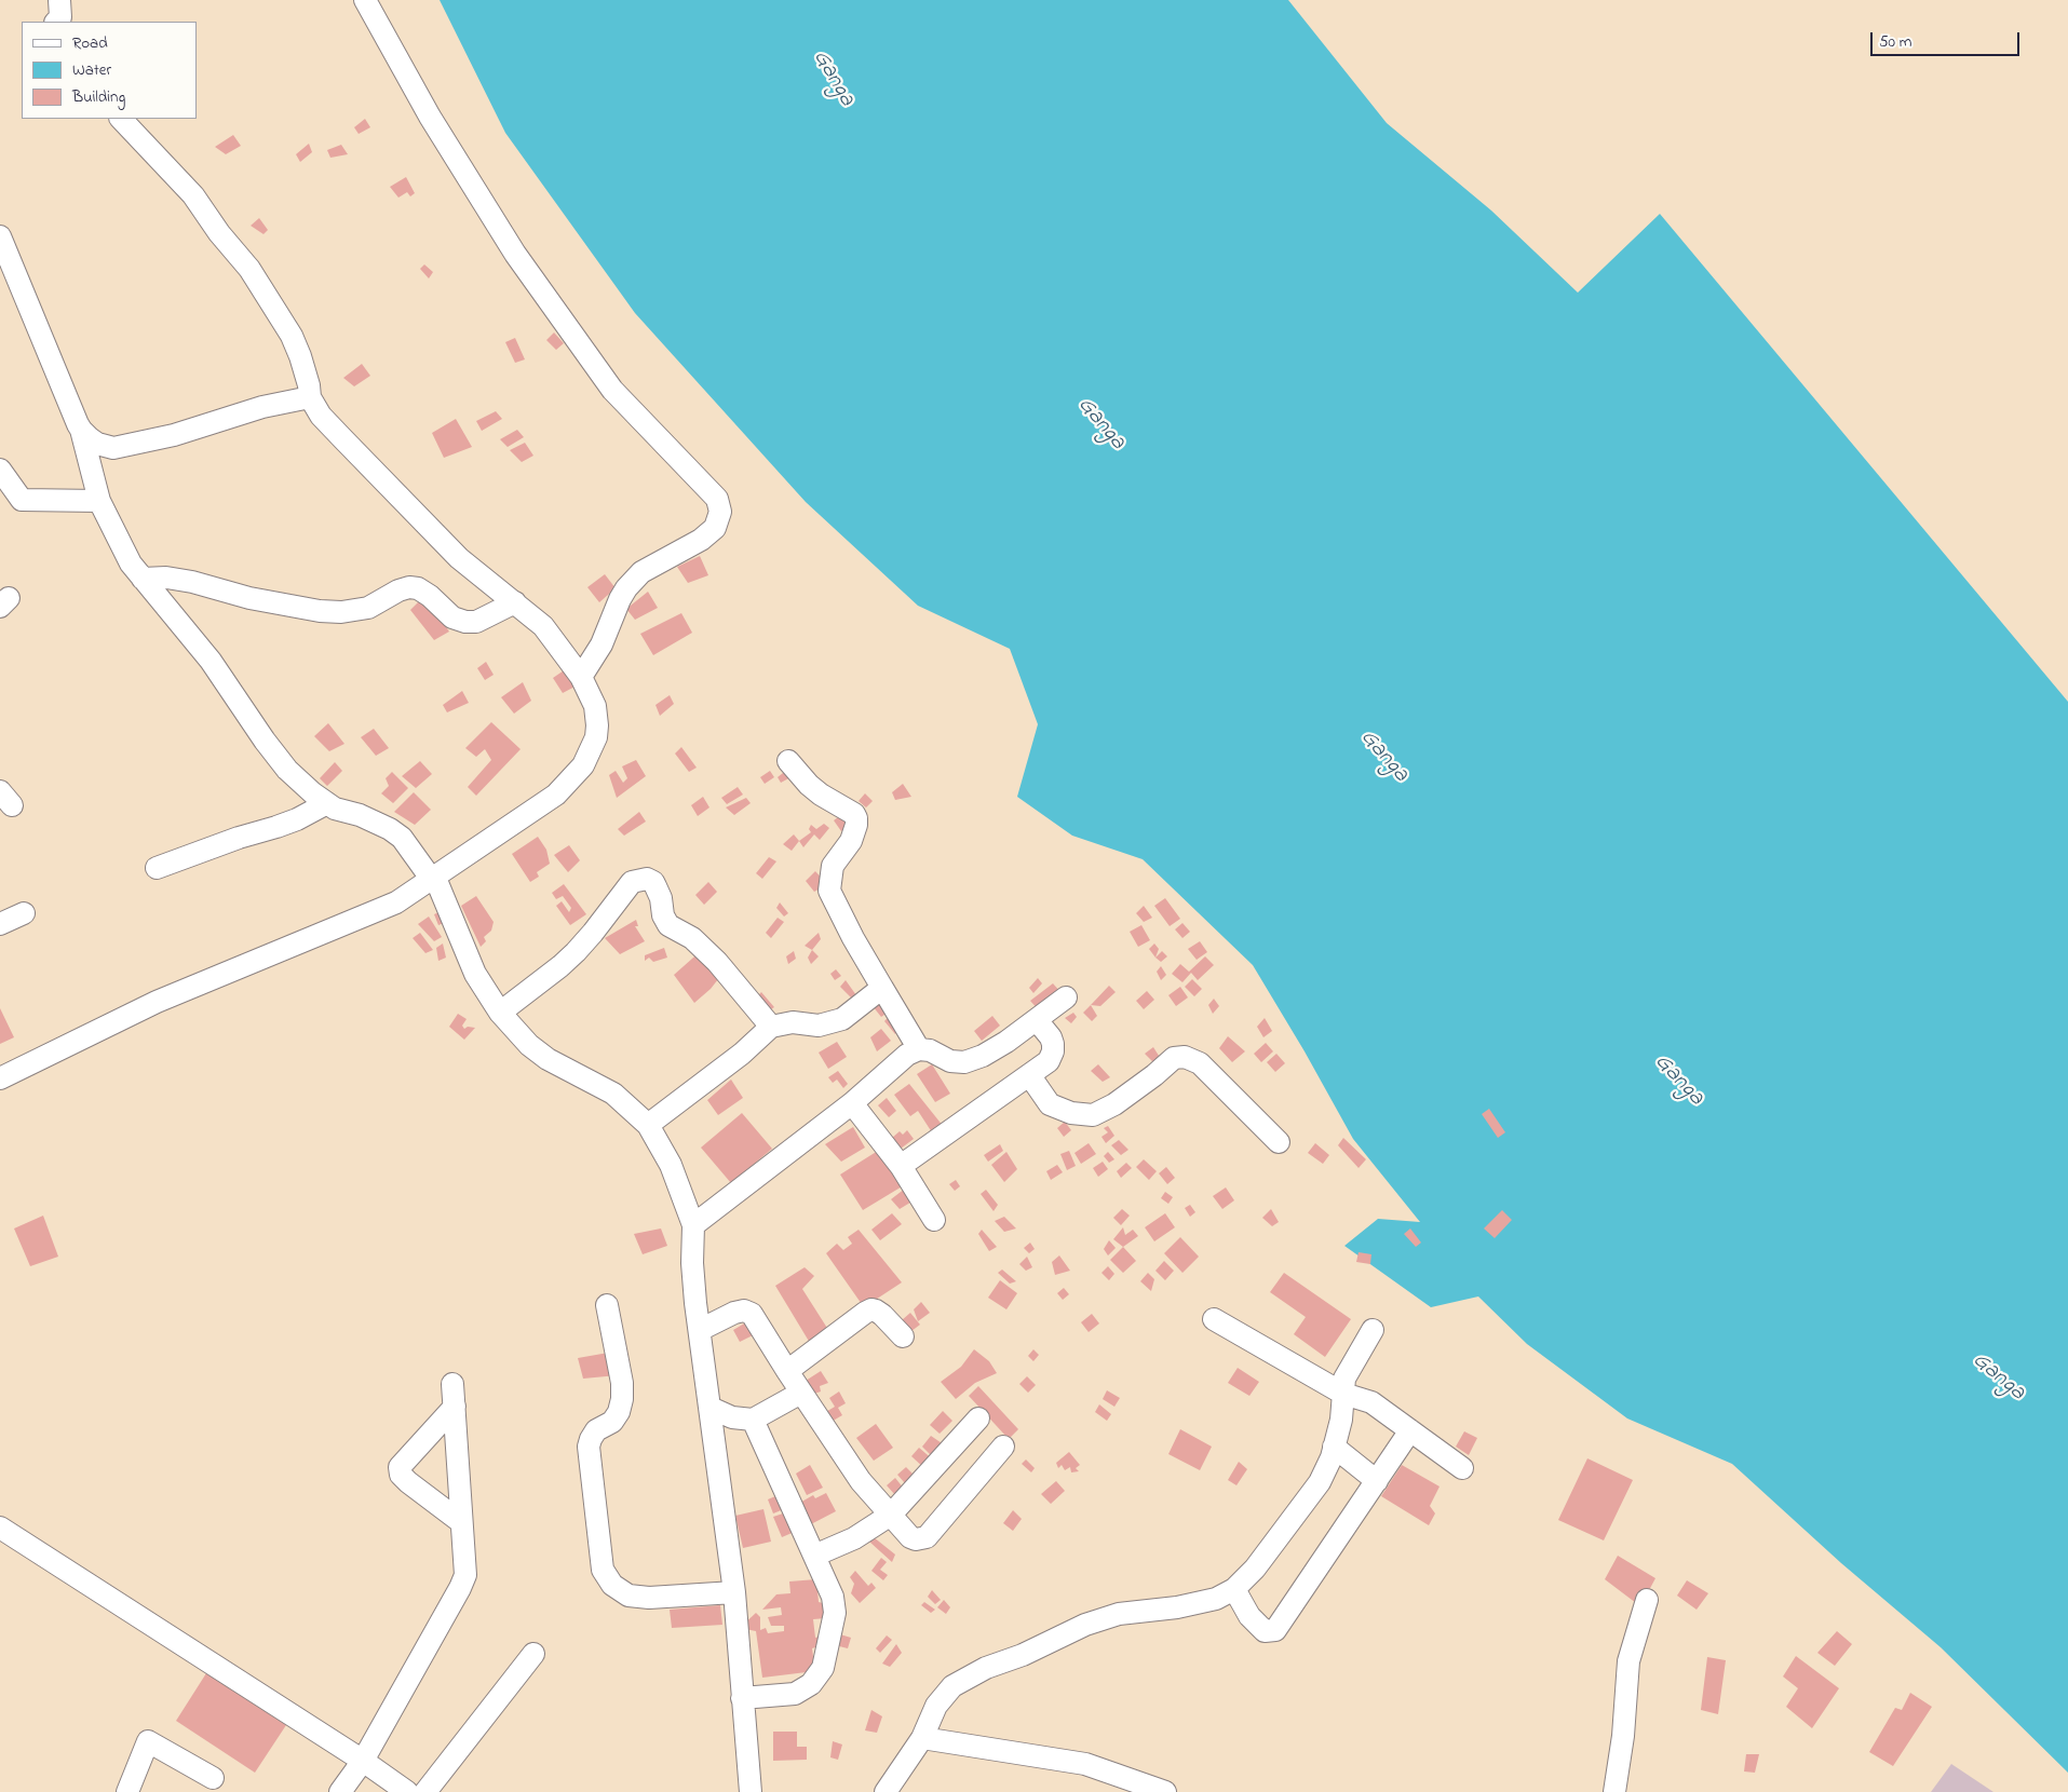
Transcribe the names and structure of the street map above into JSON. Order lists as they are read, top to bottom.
{
  "water": ["Ganga"],
  "legend": ["Road", "Water", "Building"],
  "scale_bar": "50 m"
}
